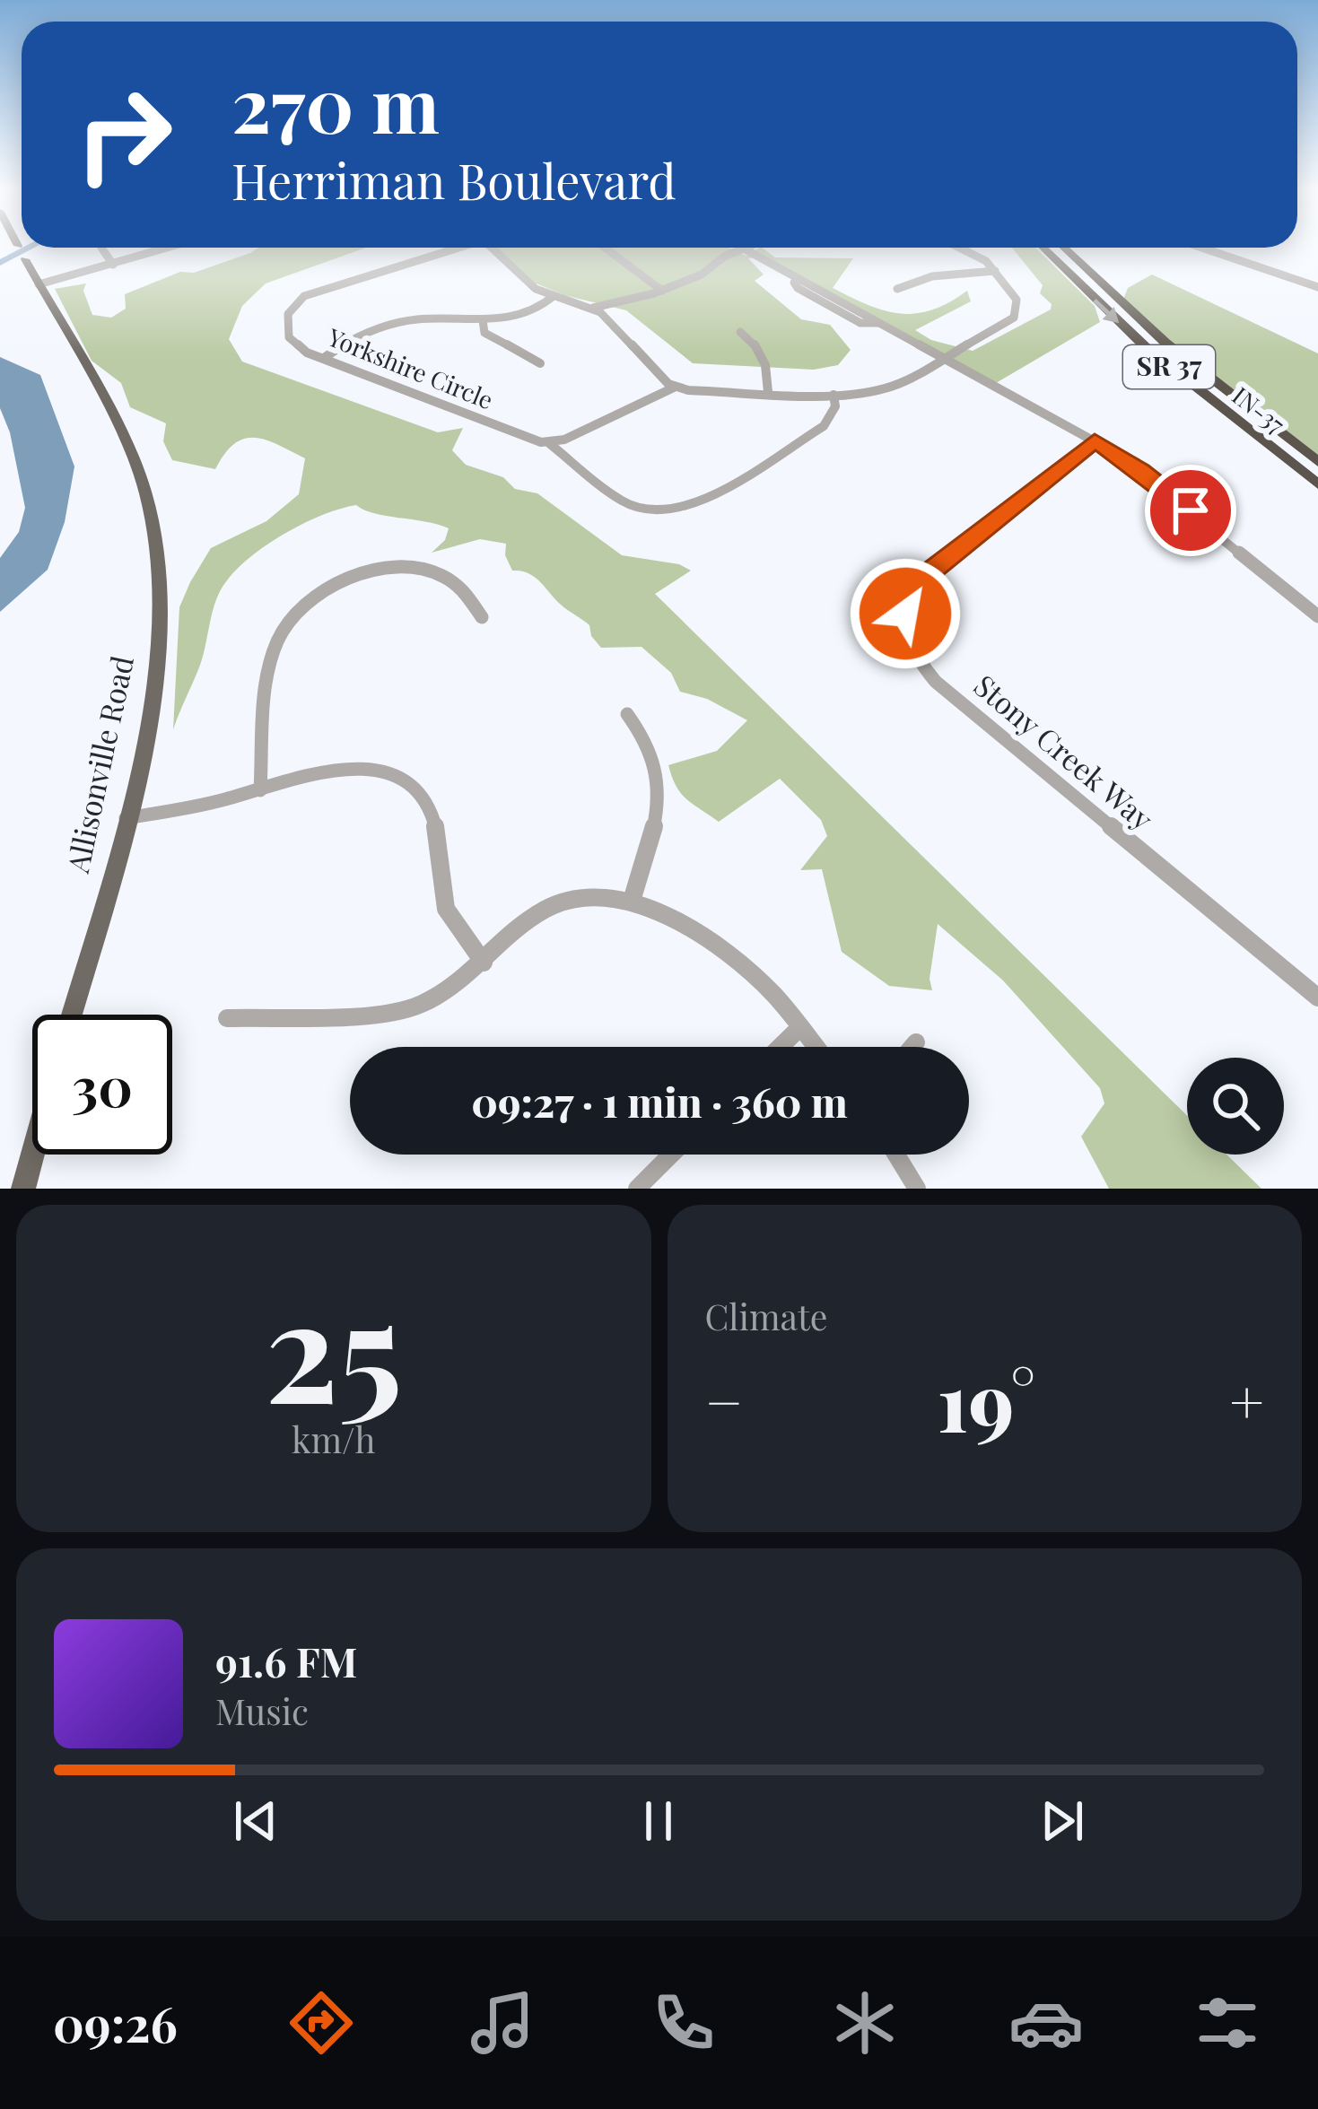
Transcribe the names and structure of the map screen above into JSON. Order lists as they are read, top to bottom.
{
  "streets": {
    "highway": ["SR 37", "IN-37"],
    "main road": ["Allisonville Road"],
    "street": ["Yorkshire Circle", "Stony Creek Way"]
  },
  "page": {
    "turn": ["270 m", "Herriman Boulevard"],
    "limit": "30",
    "trip": "09:27 · 1 min · 360 m",
    "tile": [
      ["25", "km/h"],
      "Climate"
    ],
    "heat": ["−", "19°", "+"],
    "song": ["91.6 FM", "Music"],
    "tabs": "09:26"
  }
}
